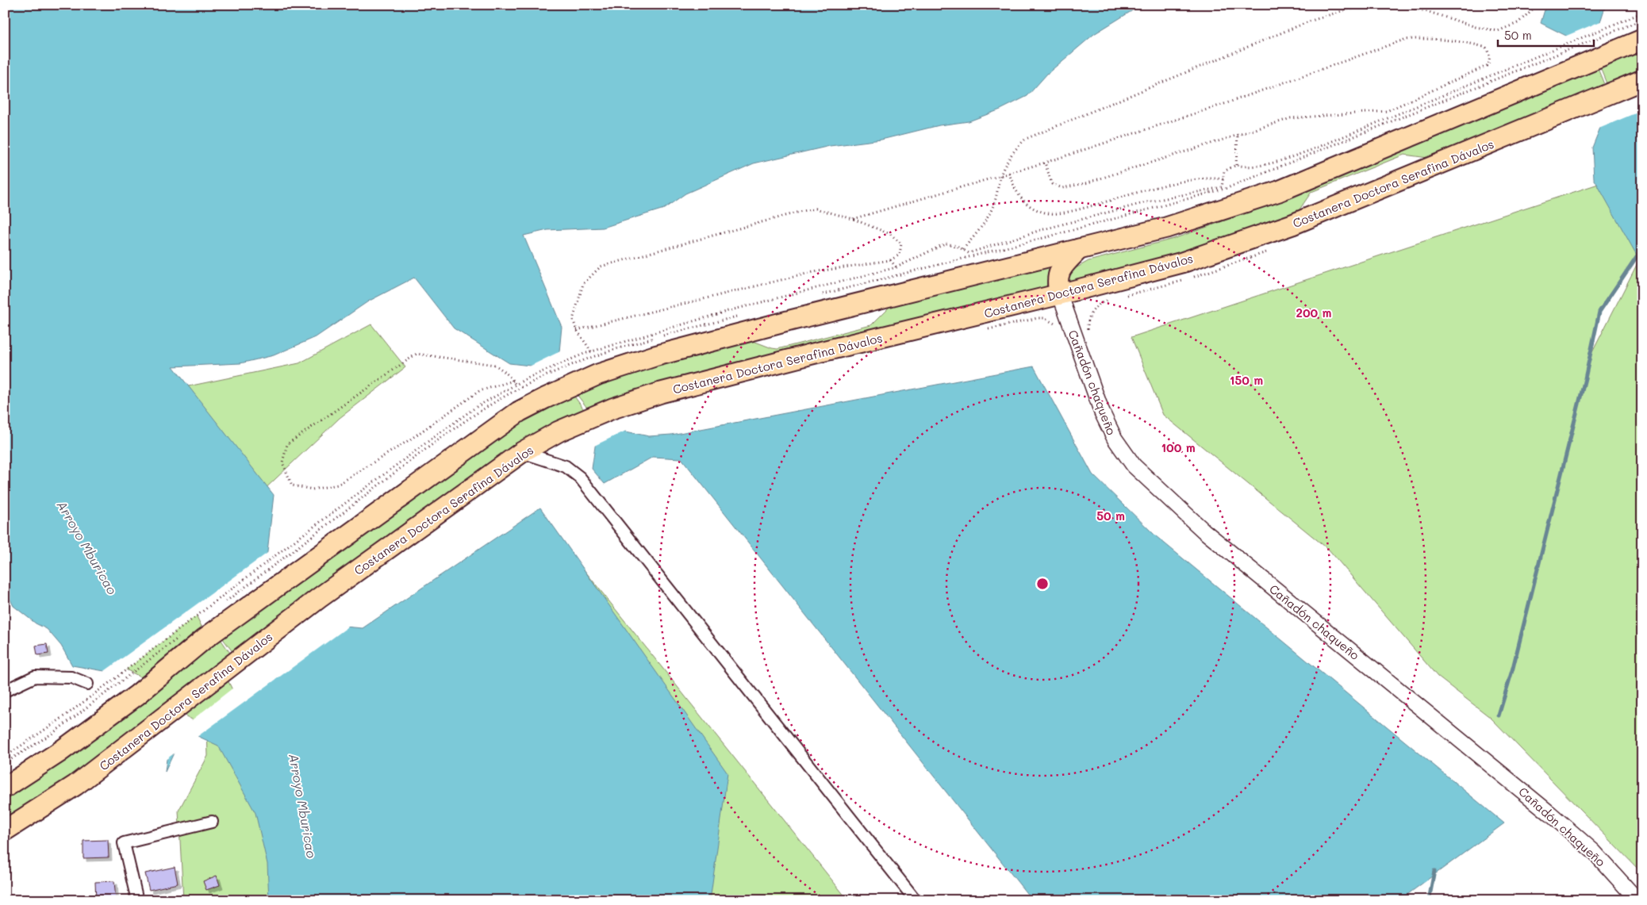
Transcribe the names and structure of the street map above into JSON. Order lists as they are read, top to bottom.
{
  "streets": {
    "highway": ["Costanera Doctora Serafina Dávalos"],
    "main road": ["Cañadón chaqueño"]
  },
  "crossings": [
    ["Costanera Doctora Serafina Dávalos", "Cañadón chaqueño"]
  ],
  "water": ["Arroyo Mburicao"],
  "scale_bar": "50 m",
  "rings": [
    "200 m",
    "150 m",
    "100 m",
    "50 m"
  ]
}
